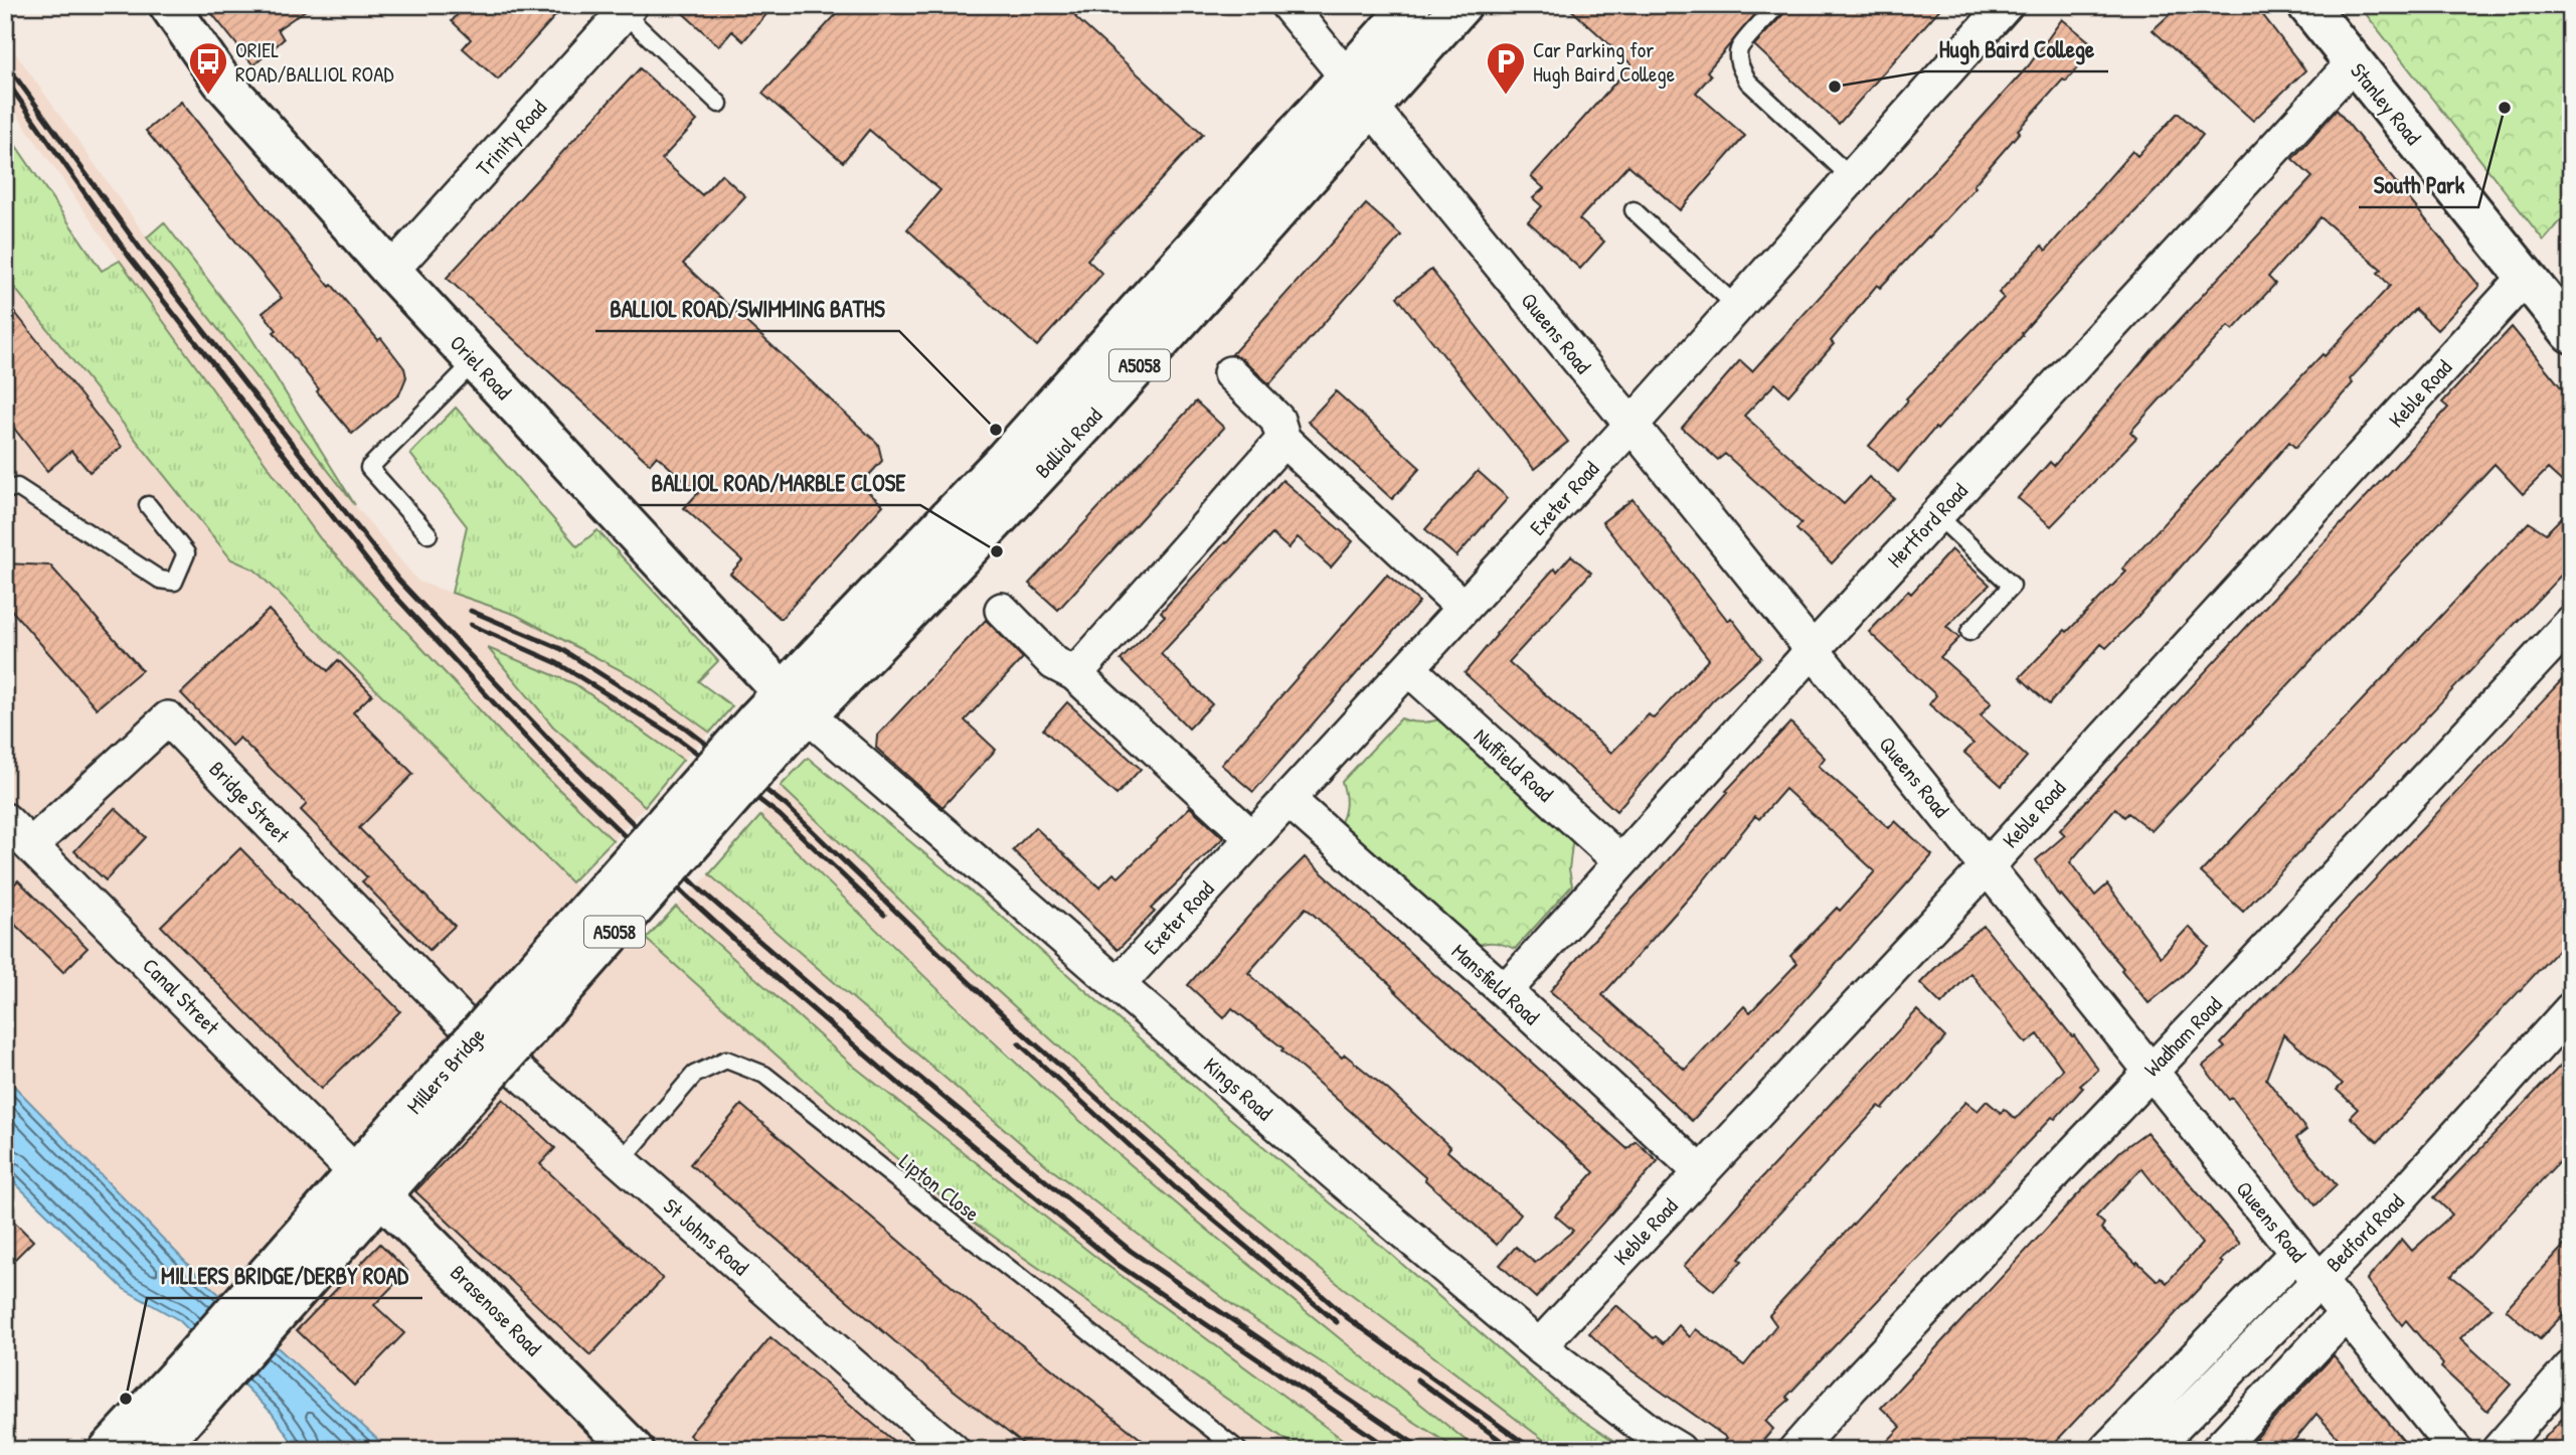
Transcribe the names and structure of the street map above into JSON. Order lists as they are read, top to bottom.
{
  "streets": {
    "main road": [
      "Stanley Road",
      "A5058",
      "Oriel Road",
      "Balliol Road",
      "Millers Bridge",
      "Brasenose Road"
    ],
    "street": [
      "Trinity Road",
      "Queens Road",
      "Keble Road",
      "Exeter Road",
      "Hertford Road",
      "Nuffield Road",
      "Bridge Street",
      "Mansfield Road",
      "Canal Street",
      "Wadham Road",
      "Kings Road",
      "Bedford Road",
      "St Johns Road"
    ],
    "lane": ["Lipton Close"]
  },
  "crossings": [
    ["Stanley Road", "Keble Road"],
    ["Stanley Road", "Hertford Road"],
    ["Trinity Road", "Oriel Road"],
    ["Queens Road", "Keble Road"],
    ["Queens Road", "Balliol Road"],
    ["Queens Road", "Exeter Road"],
    ["Queens Road", "Hertford Road"],
    ["Queens Road", "Wadham Road"],
    ["Queens Road", "Bedford Road"],
    ["Oriel Road", "Balliol Road"],
    ["Oriel Road", "Millers Bridge"],
    ["Oriel Road", "Kings Road"],
    ["Keble Road", "Mansfield Road"],
    ["Keble Road", "Kings Road"],
    ["Balliol Road", "Millers Bridge"],
    ["Balliol Road", "Kings Road"],
    ["Exeter Road", "Nuffield Road"],
    ["Exeter Road", "Mansfield Road"],
    ["Exeter Road", "Kings Road"],
    ["Hertford Road", "Nuffield Road"],
    ["Hertford Road", "Mansfield Road"],
    ["Bridge Street", "Canal Street"],
    ["Bridge Street", "St Johns Road"],
    ["Canal Street", "Millers Bridge"],
    ["Canal Street", "Brasenose Road"],
    ["Millers Bridge", "Kings Road"],
    ["Millers Bridge", "Brasenose Road"],
    ["Lipton Close", "St Johns Road"]
  ],
  "places": {
    "other": [
      "Hugh Baird College",
      "South Park",
      "BALLIOL ROAD/SWIMMING BATHS",
      "BALLIOL ROAD/MARBLE CLOSE",
      "MILLERS BRIDGE/DERBY ROAD"
    ],
    "bus stop": ["ORIEL ROAD/BALLIOL ROAD"],
    "parking": ["Car Parking for Hugh Baird College"]
  }
}
